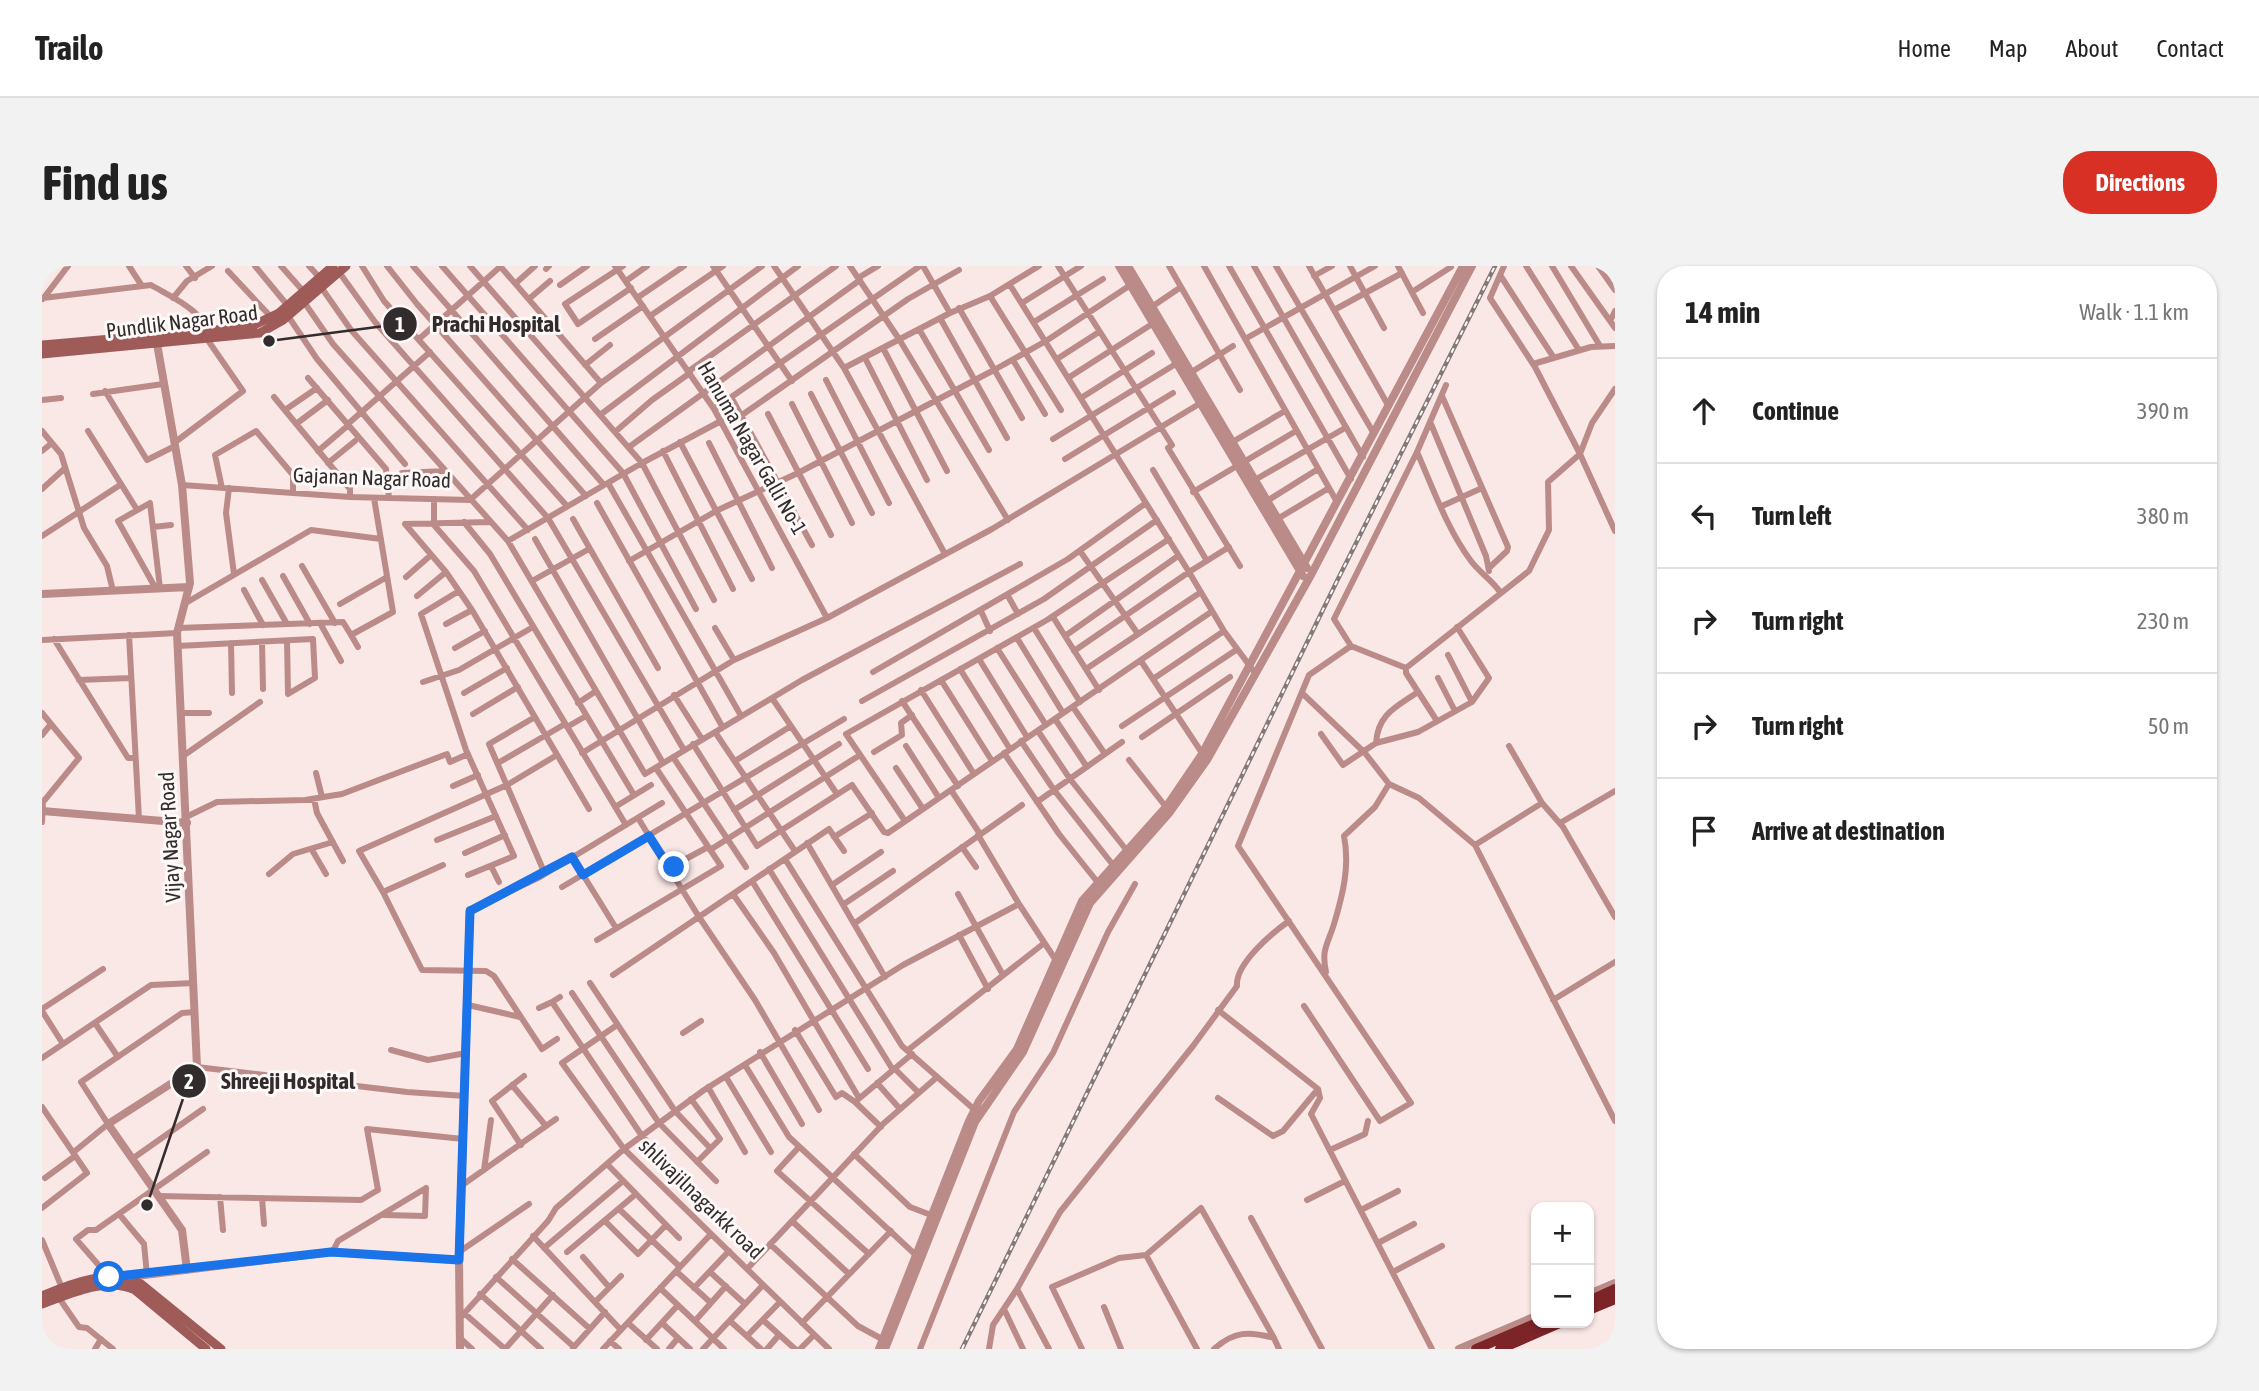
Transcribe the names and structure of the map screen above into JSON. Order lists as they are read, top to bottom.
{
  "streets": {
    "main road": ["Pundlik Nagar Road"],
    "street": [
      "Hanuma Nagar Galli No-1",
      "Gajanan Nagar Road",
      "Vijay Nagar Road",
      "shlivajilnagarkk road"
    ]
  },
  "crossings": [
    ["Pundlik Nagar Road", "Vijay Nagar Road"],
    ["Hanuma Nagar Galli No-1", "Gajanan Nagar Road"],
    ["Gajanan Nagar Road", "Vijay Nagar Road"]
  ],
  "places": ["Prachi Hospital", "Shreeji Hospital"],
  "page": {
    "header": "Trailo",
    "nav": [
      "Home",
      "Map",
      "About",
      "Contact"
    ],
    "buttons": "Directions",
    "title": "Find us",
    "heading": ["14 min", "Walk · 1.1 km"],
    "list": [
      ["Continue", "390 m"],
      ["Turn left", "380 m"],
      ["Turn right", "230 m"],
      ["Turn right", "50 m"],
      "Arrive at destination"
    ],
    "map_buttons": ["+", "−"]
  }
}
